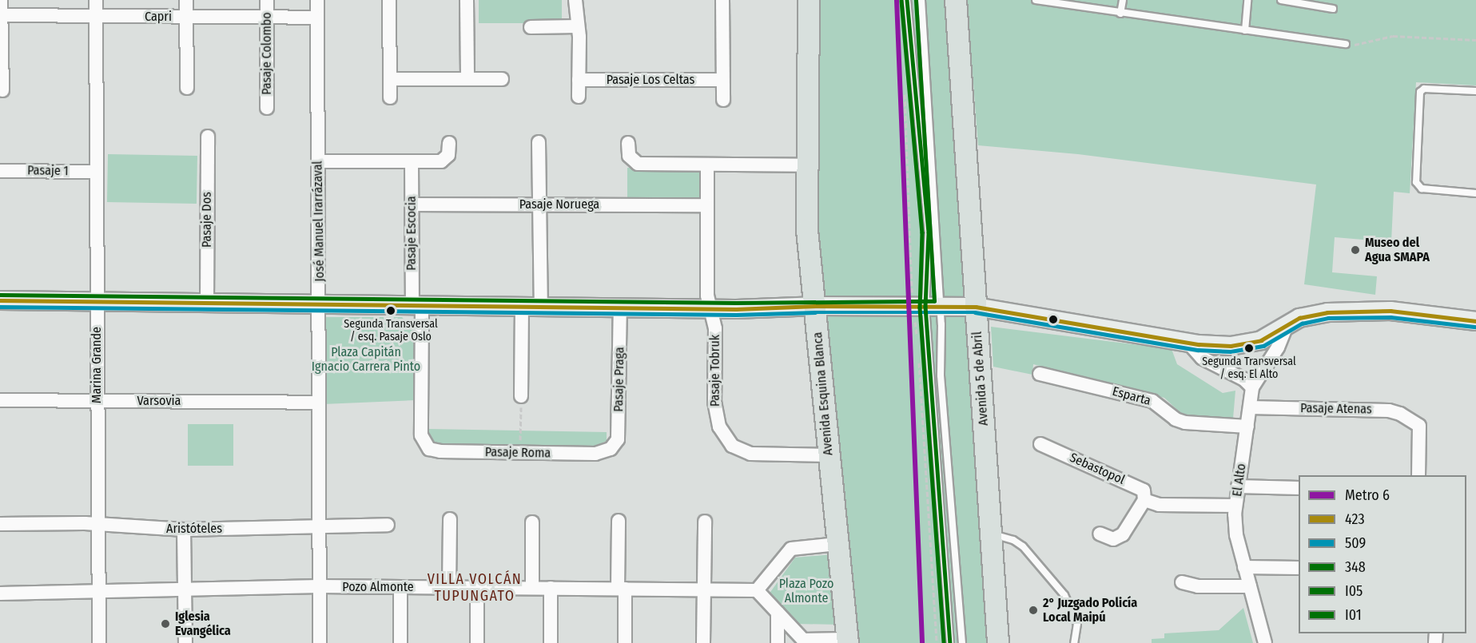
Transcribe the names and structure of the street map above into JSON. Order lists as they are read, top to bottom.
{
  "streets": {
    "main road": ["Avenida 5 de Abril", "Avenida Esquina Blanca"],
    "street": [
      "Capri",
      "Pasaje Colombo",
      "Pasaje Los Celtas",
      "Pasaje 1",
      "Pasaje Noruega",
      "Pasaje Dos",
      "José Manuel Irarrázaval",
      "Pasaje Escocia",
      "Marina Grande",
      "Pasaje Tobruk",
      "Pasaje Praga",
      "Esparta",
      "Varsovia",
      "Pasaje Atenas",
      "Pasaje Roma",
      "Sebastopol",
      "El Alto",
      "Aristóteles",
      "Pozo Almonte"
    ]
  },
  "crossings": [
    ["Capri", "Pasaje Colombo"],
    ["Capri", "José Manuel Irarrázaval"],
    ["Capri", "Marina Grande"],
    ["Pasaje 1", "Marina Grande"],
    ["Pasaje Noruega", "Pasaje Escocia"],
    ["Pasaje Noruega", "Pasaje Tobruk"],
    ["José Manuel Irarrázaval", "Varsovia"],
    ["José Manuel Irarrázaval", "Aristóteles"],
    ["José Manuel Irarrázaval", "Pozo Almonte"],
    ["Pasaje Escocia", "Pasaje Roma"],
    ["Marina Grande", "Varsovia"],
    ["Marina Grande", "Aristóteles"],
    ["Marina Grande", "Pozo Almonte"],
    ["Pasaje Tobruk", "Avenida Esquina Blanca"],
    ["Pasaje Praga", "Pasaje Roma"],
    ["Esparta", "El Alto"],
    ["Pasaje Atenas", "El Alto"]
  ],
  "districts": ["VILLA VOLCÁN TUPUNGATO"],
  "parks": ["Plaza Capitán Ignacio Carrera Pinto", "Plaza Pozo Almonte"],
  "places": [
    "Museo del Agua SMAPA",
    "Segunda Transversal / esq. Pasaje Oslo",
    "Segunda Transversal / esq. El Alto",
    "2° Juzgado Policía Local Maipú",
    "Iglesia Evangélica"
  ],
  "lines": [
    "metro line 6",
    "transit line 348",
    "transit line I05",
    "transit line I01",
    "transit line 423",
    "transit line 509"
  ],
  "legend": [
    "Metro 6",
    "423",
    "509",
    "348",
    "I05",
    "I01"
  ]
}
